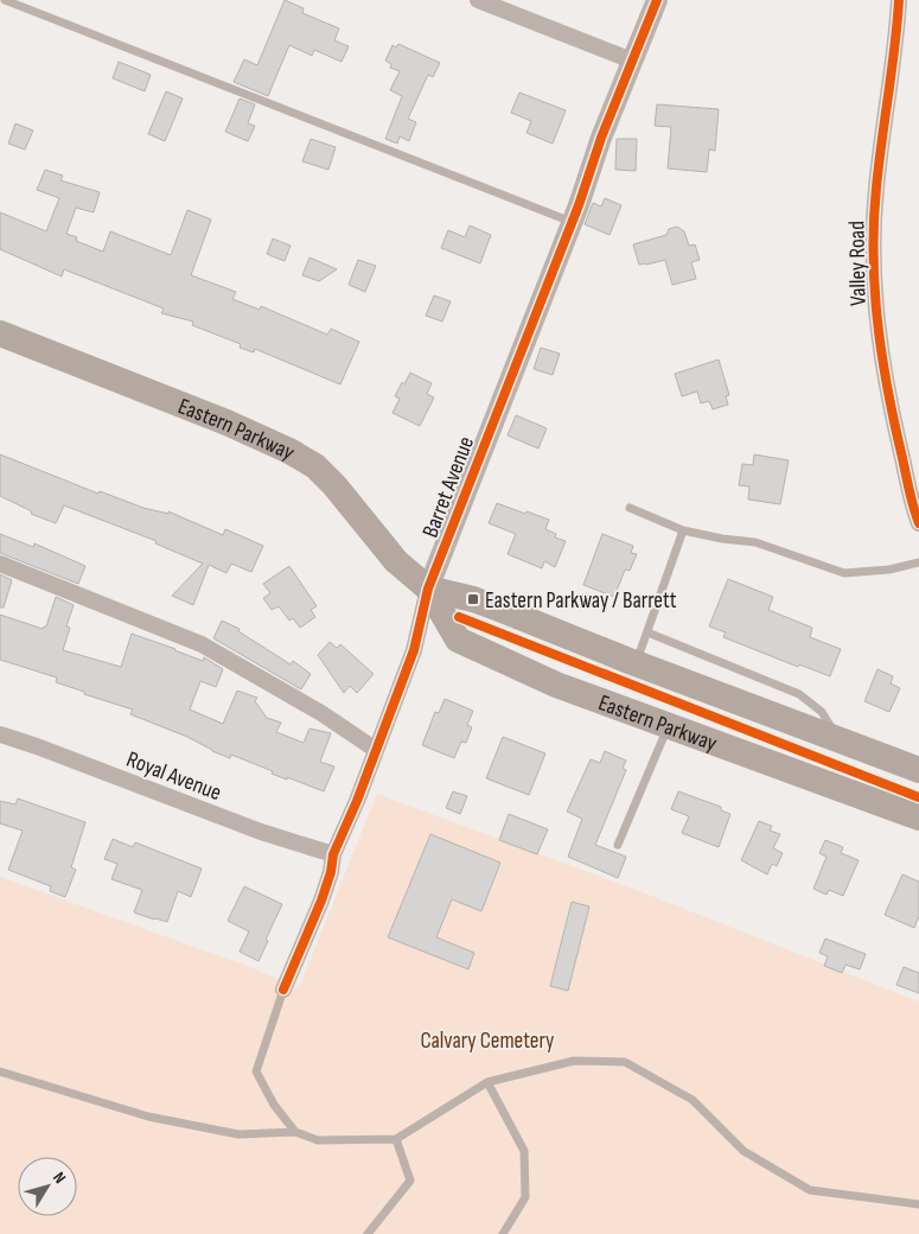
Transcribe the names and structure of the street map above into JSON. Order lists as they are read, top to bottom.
{
  "streets": {
    "main road": ["Eastern Parkway"],
    "street": ["Valley Road", "Barret Avenue", "Royal Avenue"]
  },
  "crossings": [
    ["Eastern Parkway", "Barret Avenue"],
    ["Barret Avenue", "Royal Avenue"]
  ],
  "parks": ["Calvary Cemetery"],
  "places": {
    "transit": ["Eastern Parkway / Barrett"]
  },
  "north": "top right"
}
